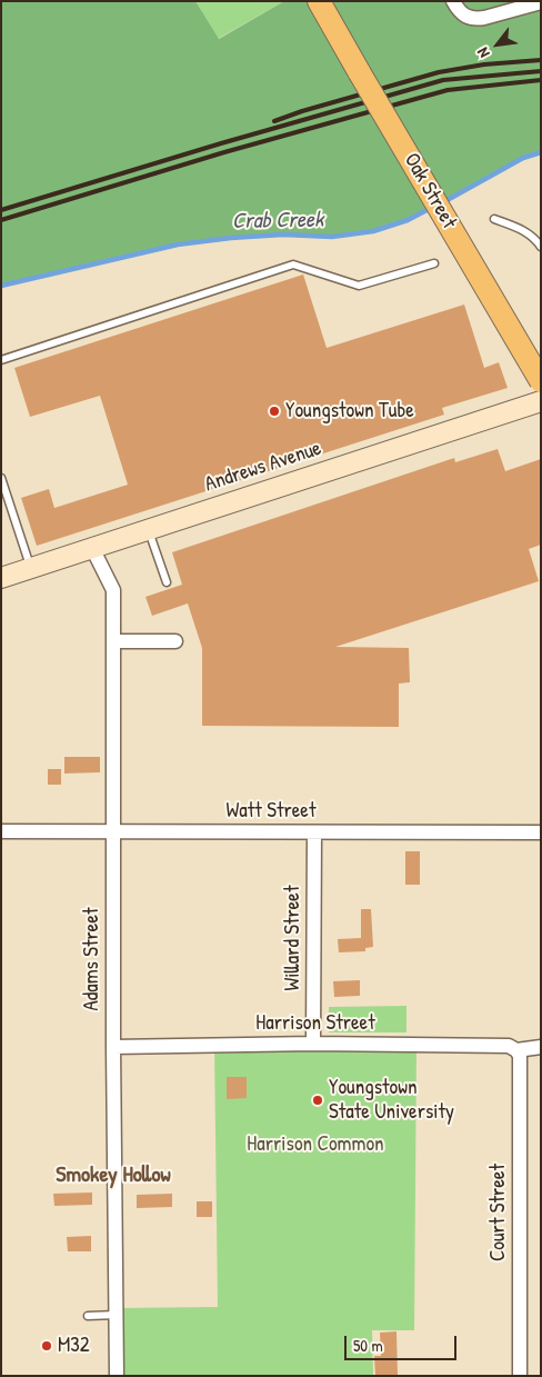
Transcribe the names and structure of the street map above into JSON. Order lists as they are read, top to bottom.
{
  "streets": {
    "main road": ["Oak Street"],
    "street": [
      "Andrews Avenue",
      "Watt Street",
      "Willard Street",
      "Adams Street",
      "Harrison Street",
      "Court Street"
    ]
  },
  "crossings": [
    ["Andrews Avenue", "Adams Street"],
    ["Watt Street", "Willard Street"],
    ["Watt Street", "Adams Street"],
    ["Willard Street", "Harrison Street"],
    ["Adams Street", "Harrison Street"],
    ["Harrison Street", "Court Street"]
  ],
  "districts": ["Smokey Hollow"],
  "water": ["Crab Creek"],
  "parks": ["Harrison Common"],
  "places": ["Youngstown Tube", "Youngstown State University", "M32"],
  "scale_bar": "50 m",
  "north": "bottom left"
}
